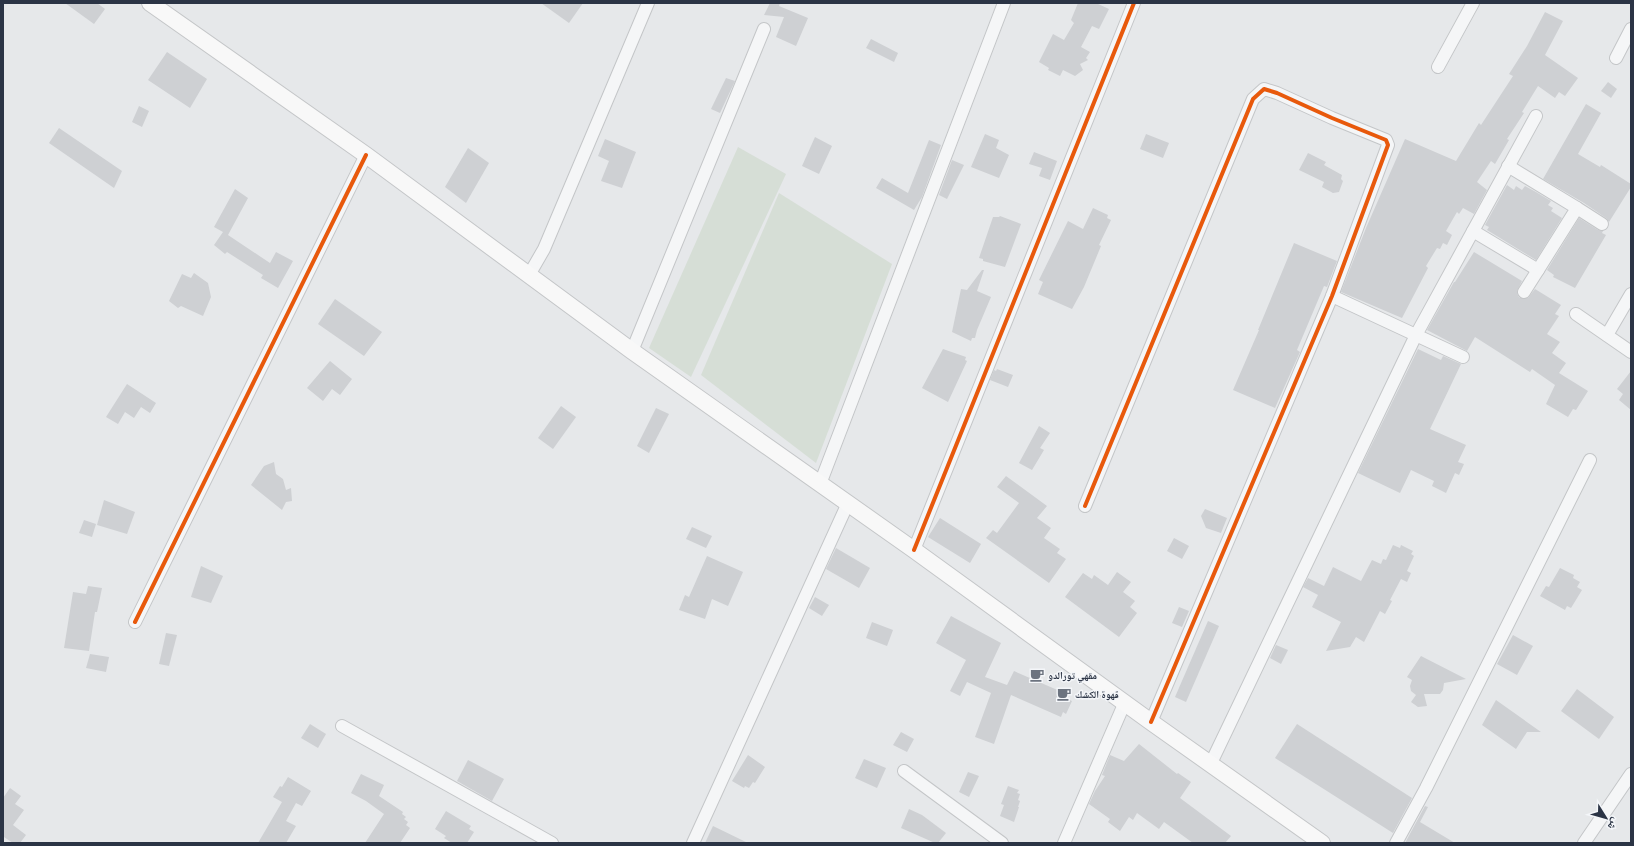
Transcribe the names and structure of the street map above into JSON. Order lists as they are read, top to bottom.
{
  "places": {
    "cafe": ["مقهي تورالدو", "قهوة الكشك"]
  },
  "north": "bottom right"
}
